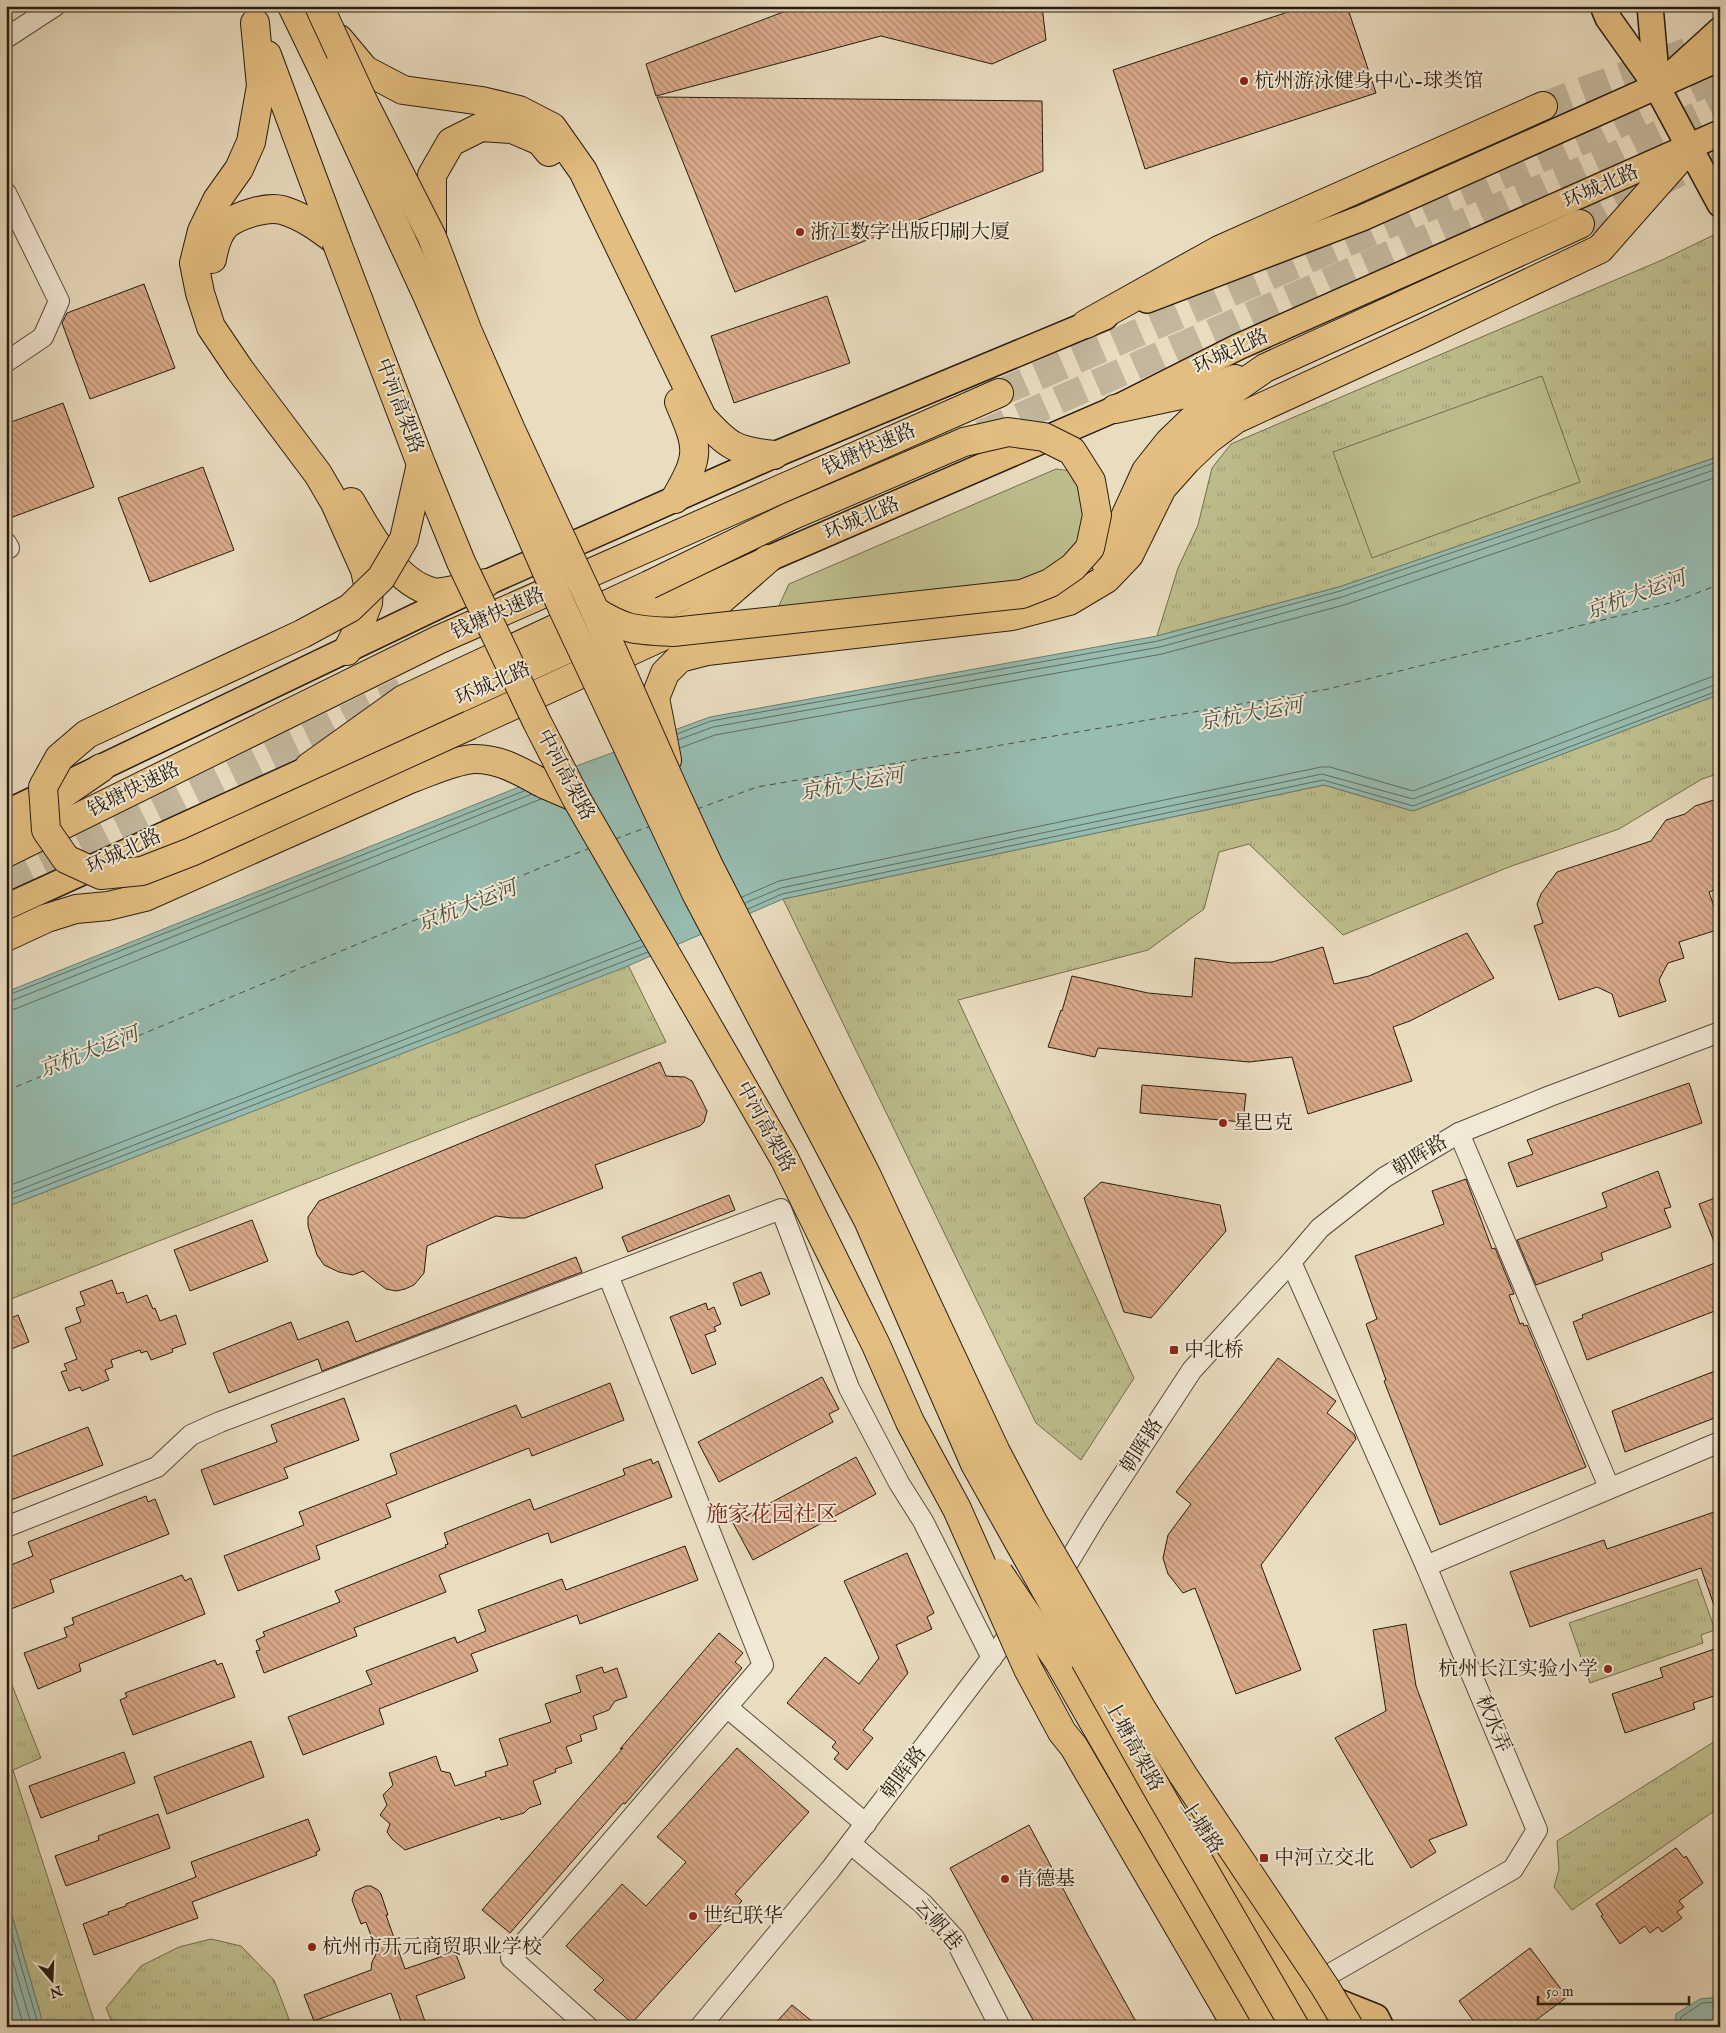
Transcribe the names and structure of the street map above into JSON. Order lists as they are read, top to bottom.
{
  "streets": {
    "highway": ["中河高架路", "钱塘快速路", "上塘高架路"],
    "main road": ["环城北路", "上塘路"],
    "street": ["朝晖路", "秋水弄", "云帆巷"]
  },
  "crossings": [
    ["中河高架路", "上塘高架路"],
    ["朝晖路", "上塘路"],
    ["朝晖路", "云帆巷"],
    ["秋水弄", "上塘路"]
  ],
  "districts": ["施家花园社区"],
  "water": ["京杭大运河"],
  "places": {
    "other": [
      "杭州游泳健身中心-球类馆",
      "浙江数字出版印刷大厦",
      "星巴克",
      "杭州长江实验小学",
      "肯德基",
      "世纪联华",
      "杭州市开元商贸职业学校"
    ],
    "transit": ["中北桥", "中河立交北"]
  },
  "scale_bar": "50 m",
  "north": "bottom"
}
